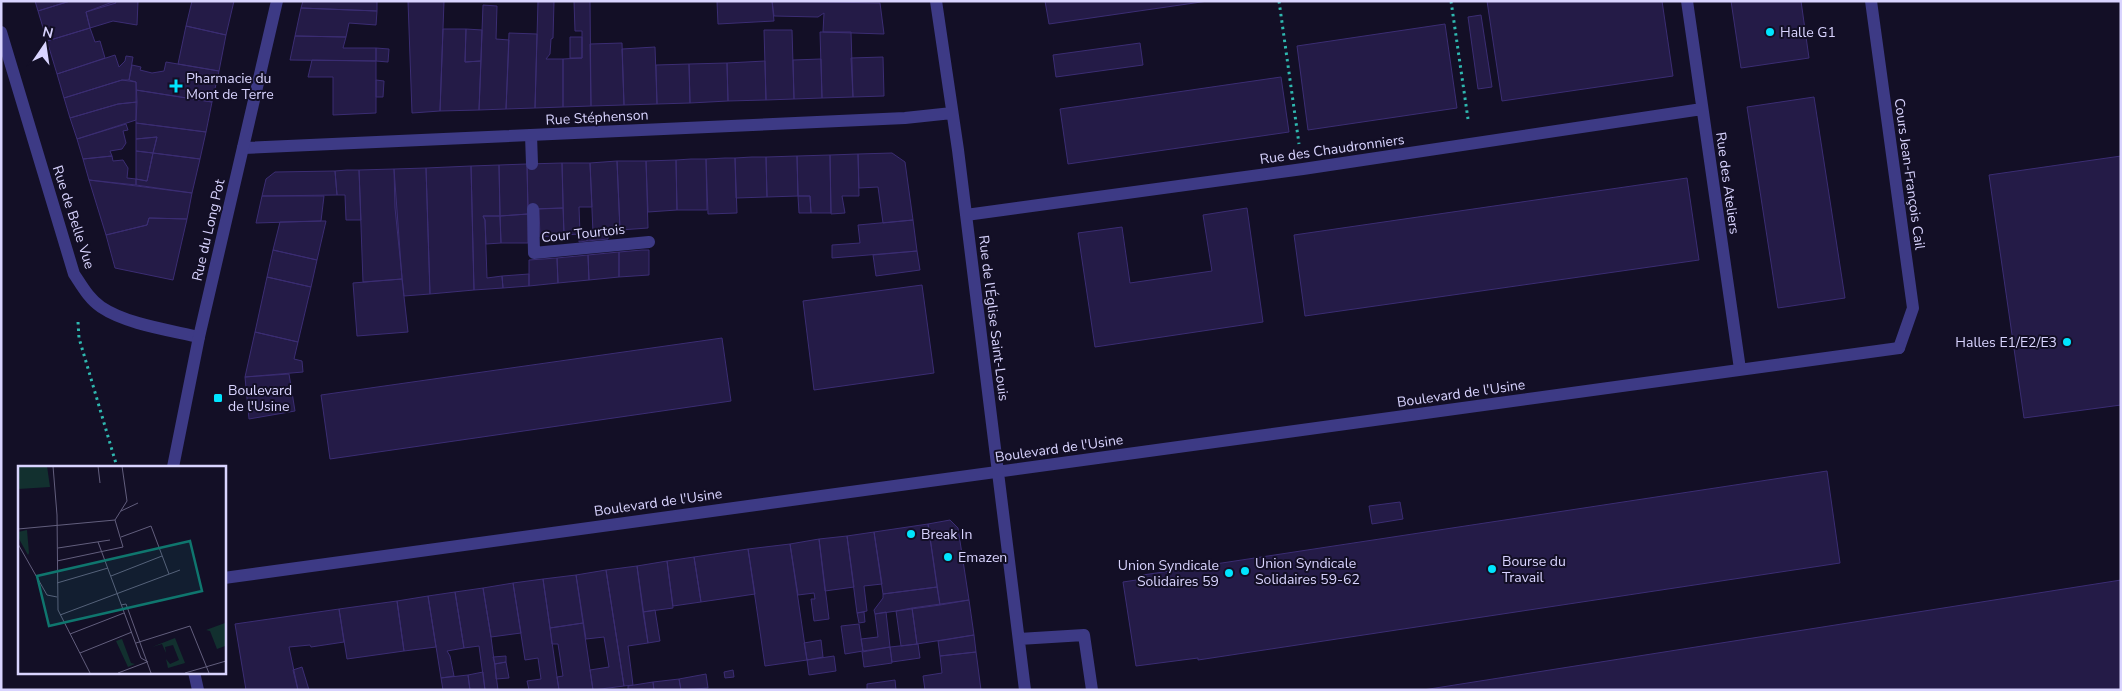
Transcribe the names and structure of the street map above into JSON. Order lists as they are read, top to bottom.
{
  "streets": {
    "street": [
      "Rue Stéphenson",
      "Rue des Chaudronniers",
      "Cours Jean-François Cail",
      "Rue des Ateliers",
      "Rue de Belle Vue",
      "Rue du Long Pot",
      "Cour Tourtois",
      "Rue de l'Église Saint-Louis",
      "Boulevard de l'Usine"
    ]
  },
  "crossings": [
    ["Rue Stéphenson", "Rue du Long Pot"],
    ["Rue Stéphenson", "Rue de l'Église Saint-Louis"],
    ["Rue des Chaudronniers", "Rue des Ateliers"],
    ["Rue des Chaudronniers", "Rue de l'Église Saint-Louis"],
    ["Cours Jean-François Cail", "Boulevard de l'Usine"],
    ["Rue des Ateliers", "Boulevard de l'Usine"],
    ["Rue de Belle Vue", "Rue du Long Pot"],
    ["Rue de l'Église Saint-Louis", "Boulevard de l'Usine"]
  ],
  "places": {
    "other": [
      "Halle G1",
      "Halles E1/E2/E3",
      "Break In",
      "Emazen",
      "Bourse du Travail",
      "Union Syndicale Solidaires 59-62",
      "Union Syndicale Solidaires 59"
    ],
    "health": ["Pharmacie du Mont de Terre"],
    "transit": ["Boulevard de l'Usine"]
  },
  "north": "top"
}
